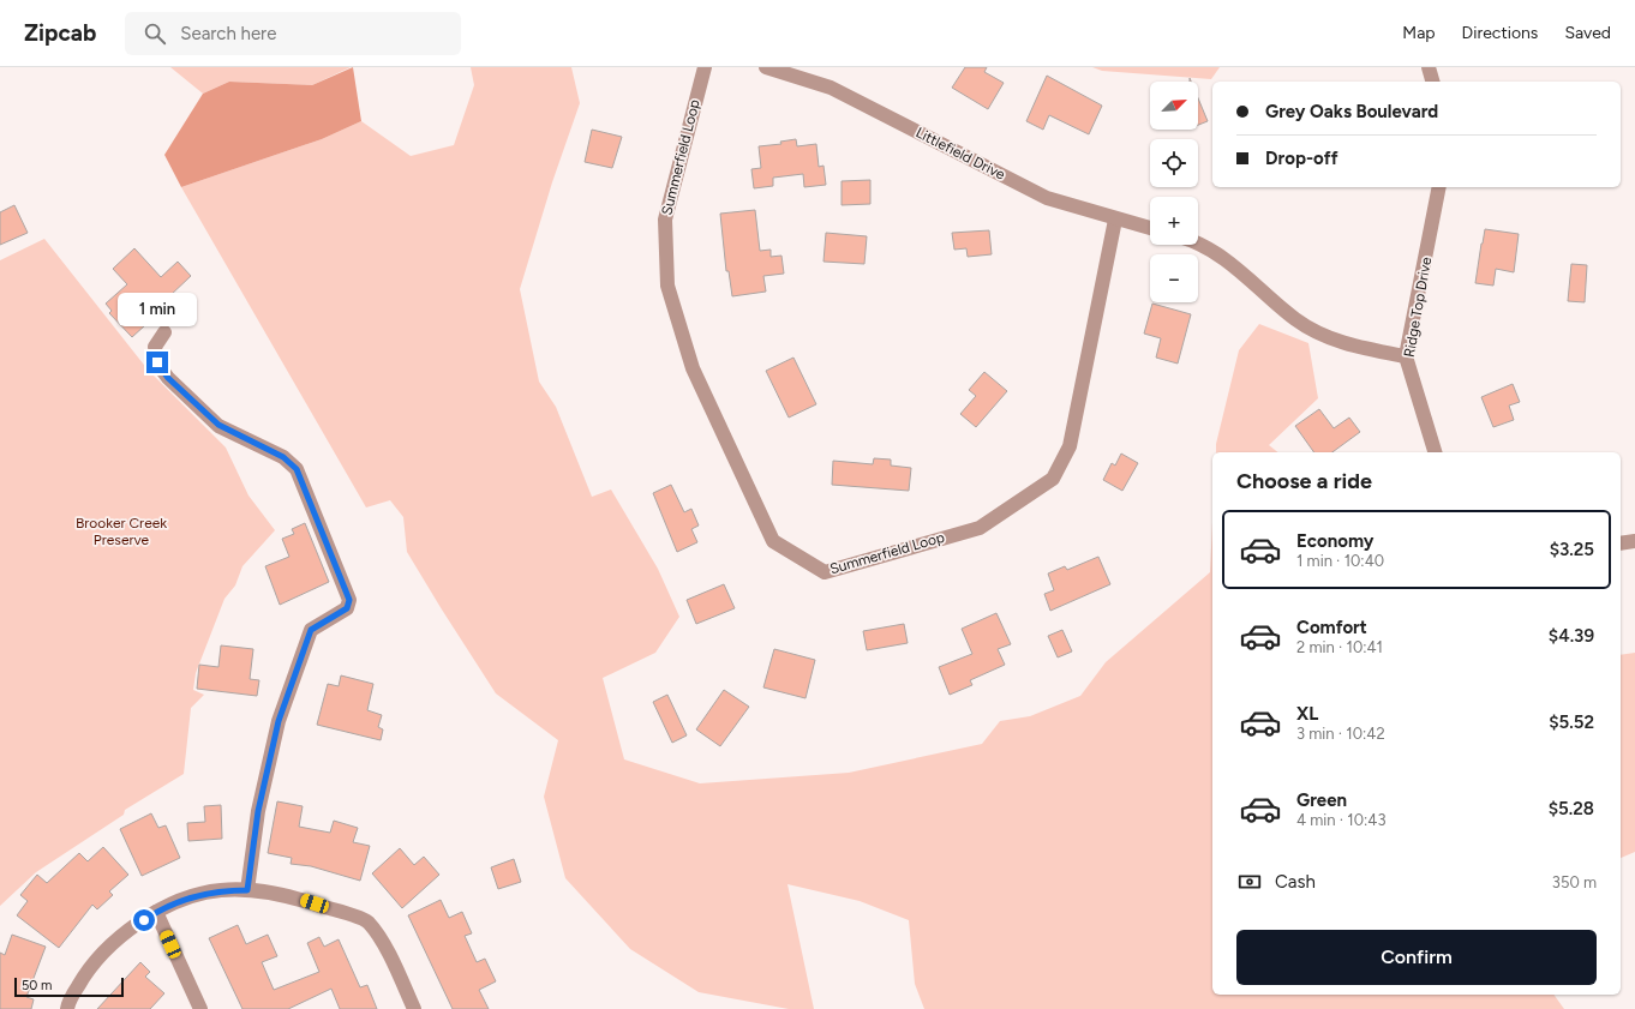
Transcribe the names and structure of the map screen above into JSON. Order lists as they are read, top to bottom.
{
  "streets": {
    "street": ["Littlefield Drive", "Summerfield Loop", "Ridge Top Drive"]
  },
  "crossings": [
    ["Littlefield Drive", "Summerfield Loop"]
  ],
  "parks": ["Brooker Creek Preserve"],
  "scale_bar": "50 m",
  "north": "top right",
  "page": {
    "header": "Zipcab",
    "search": "Search here",
    "nav": ["Map", "Directions", "Saved"],
    "map_buttons": ["+", "−"],
    "banner": ["Grey Oaks Boulevard", "Drop-off"],
    "bubble": "1 min",
    "heading": "Choose a ride",
    "list": [
      {
        "name": "Economy",
        "note": "1 min · 10:40",
        "value": "$3.25"
      },
      {
        "name": "Comfort",
        "note": "2 min · 10:41",
        "value": "$4.39"
      },
      {
        "name": "XL",
        "note": "3 min · 10:42",
        "value": "$5.52"
      },
      {
        "name": "Green",
        "note": "4 min · 10:43",
        "value": "$5.28"
      }
    ],
    "pay": ["Cash", "350 m"],
    "buttons": "Confirm",
    "scale": "50 m"
  }
}
